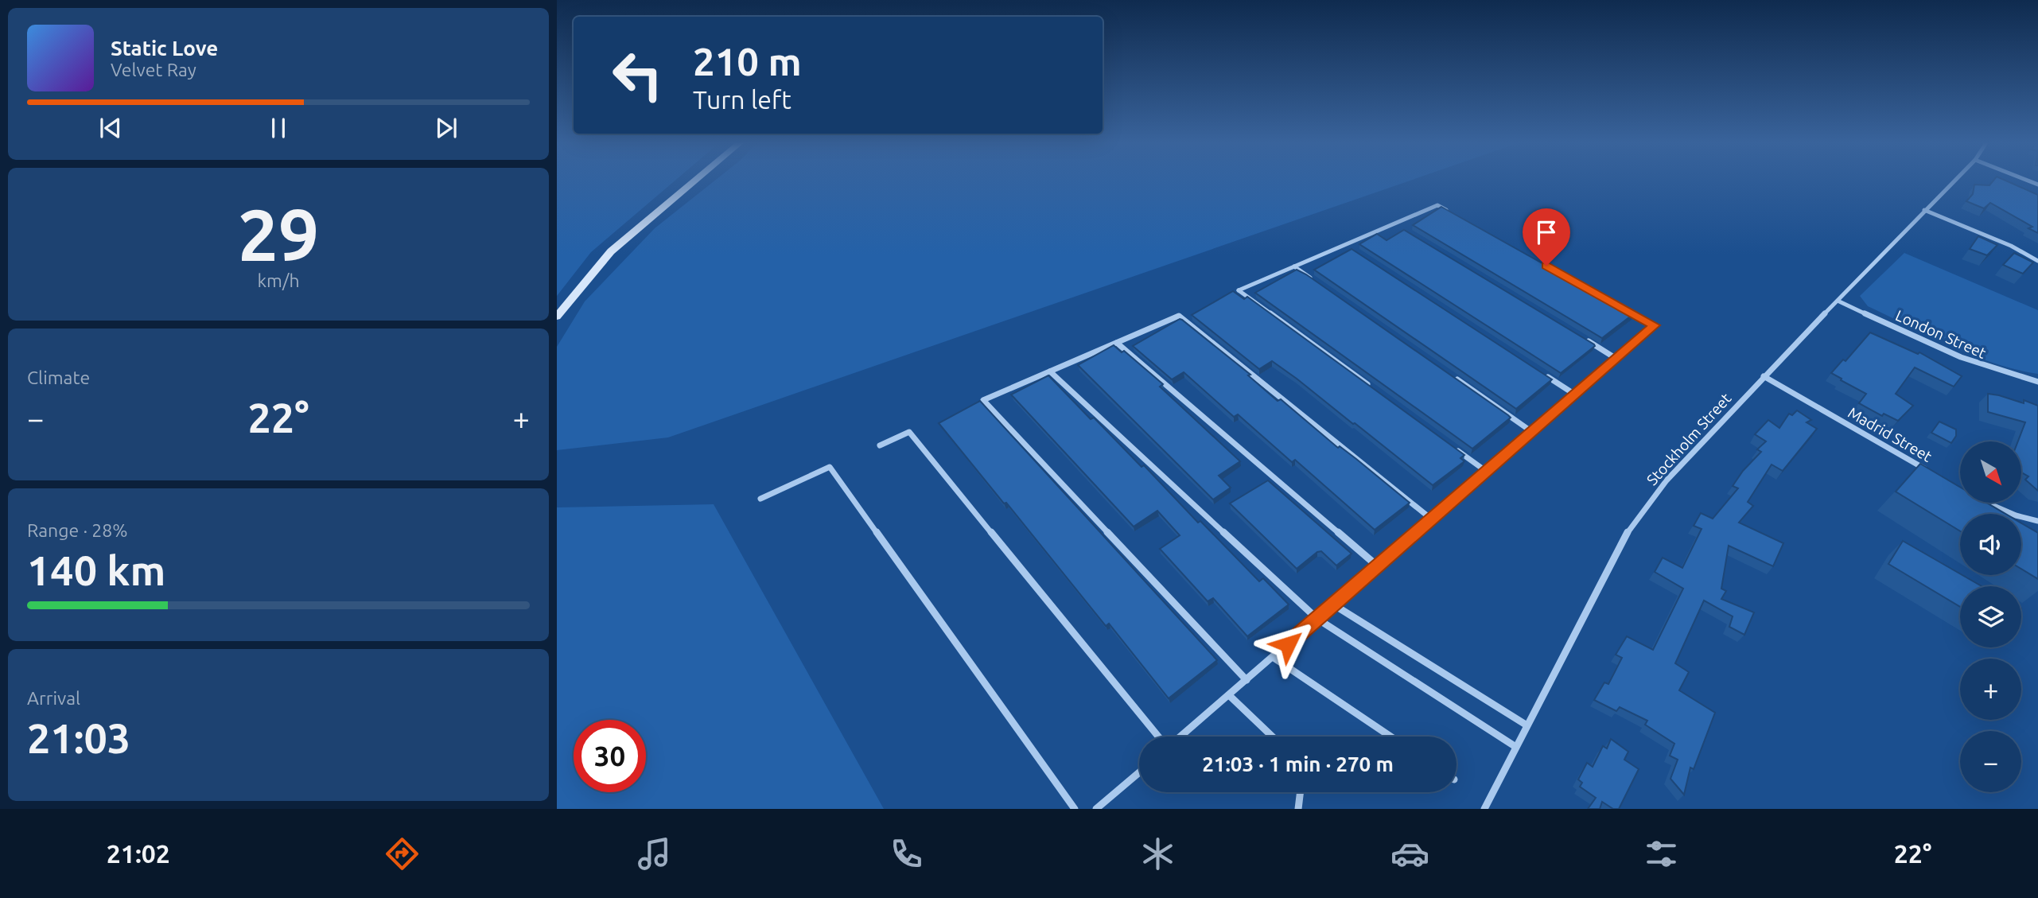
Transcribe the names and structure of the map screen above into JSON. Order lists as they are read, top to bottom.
{
  "streets": {
    "street": ["London Street", "Madrid Street", "Stockholm Street"]
  },
  "crossings": [
    ["London Street", "Stockholm Street"],
    ["Madrid Street", "Stockholm Street"]
  ],
  "north": "bottom right",
  "page": {
    "turn": ["210 m", "Turn left"],
    "song": ["Static Love", "Velvet Ray"],
    "tile": [
      ["29", "km/h"],
      "Climate",
      ["Range · 28%", "140 km"],
      ["Arrival", "21:03"]
    ],
    "heat": ["−", "22°", "+"],
    "map_buttons": ["+", "−"],
    "limit": "30",
    "trip": "21:03 · 1 min · 270 m",
    "tabs": ["21:02", "22°"]
  }
}
